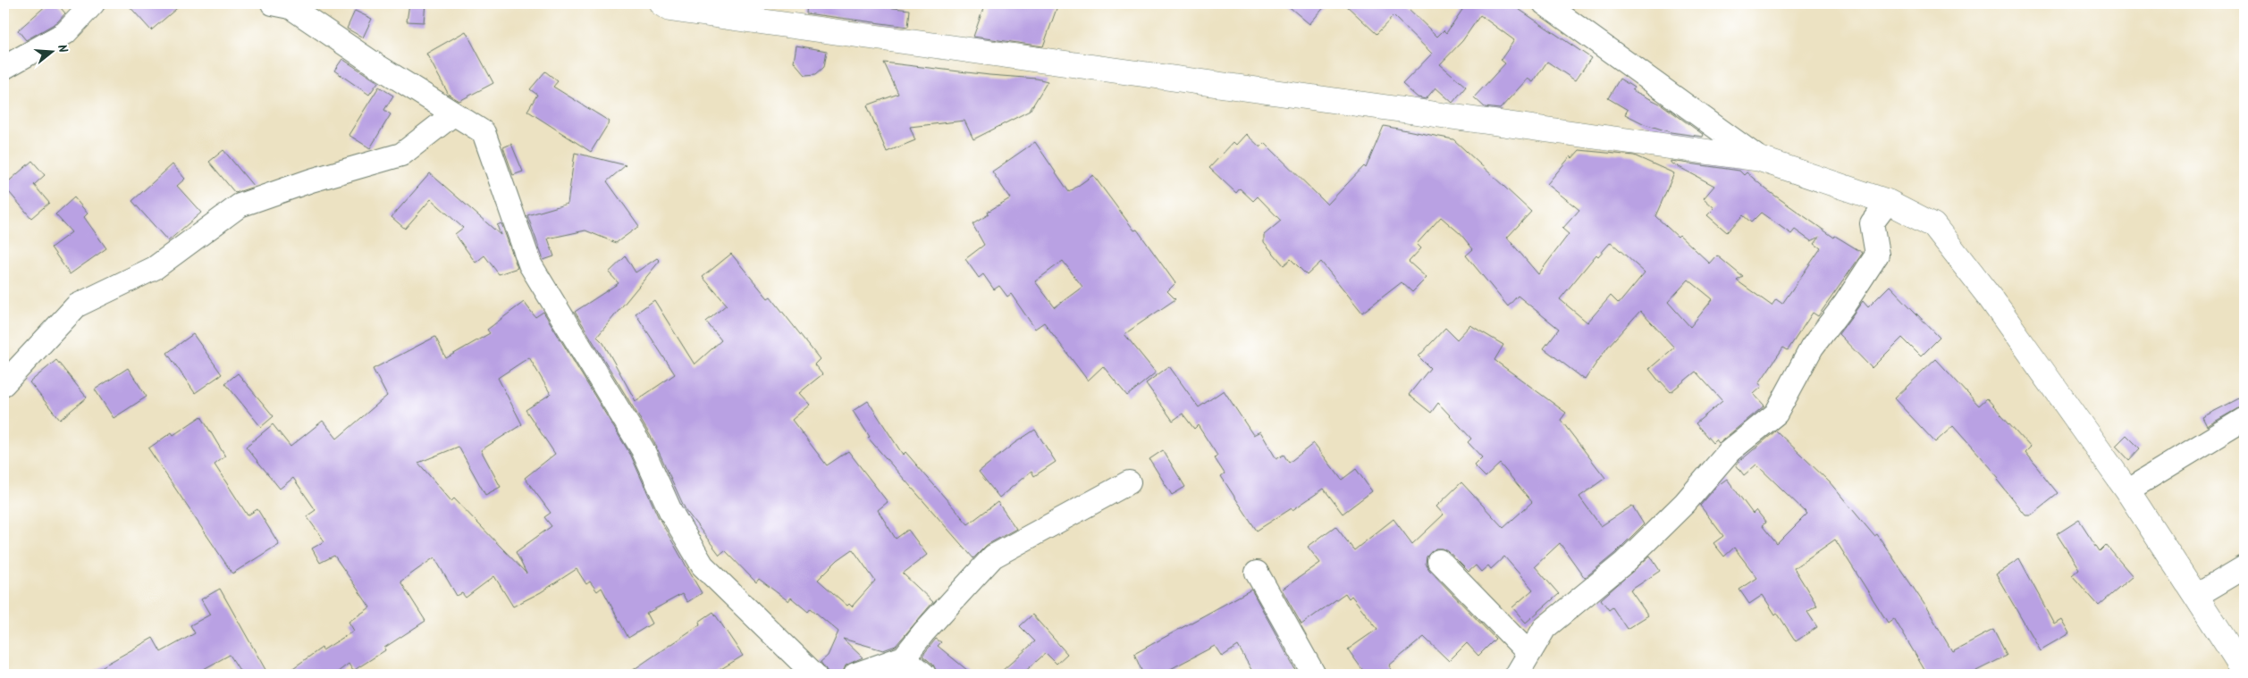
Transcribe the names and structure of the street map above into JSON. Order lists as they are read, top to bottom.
{
  "north": "right"
}
